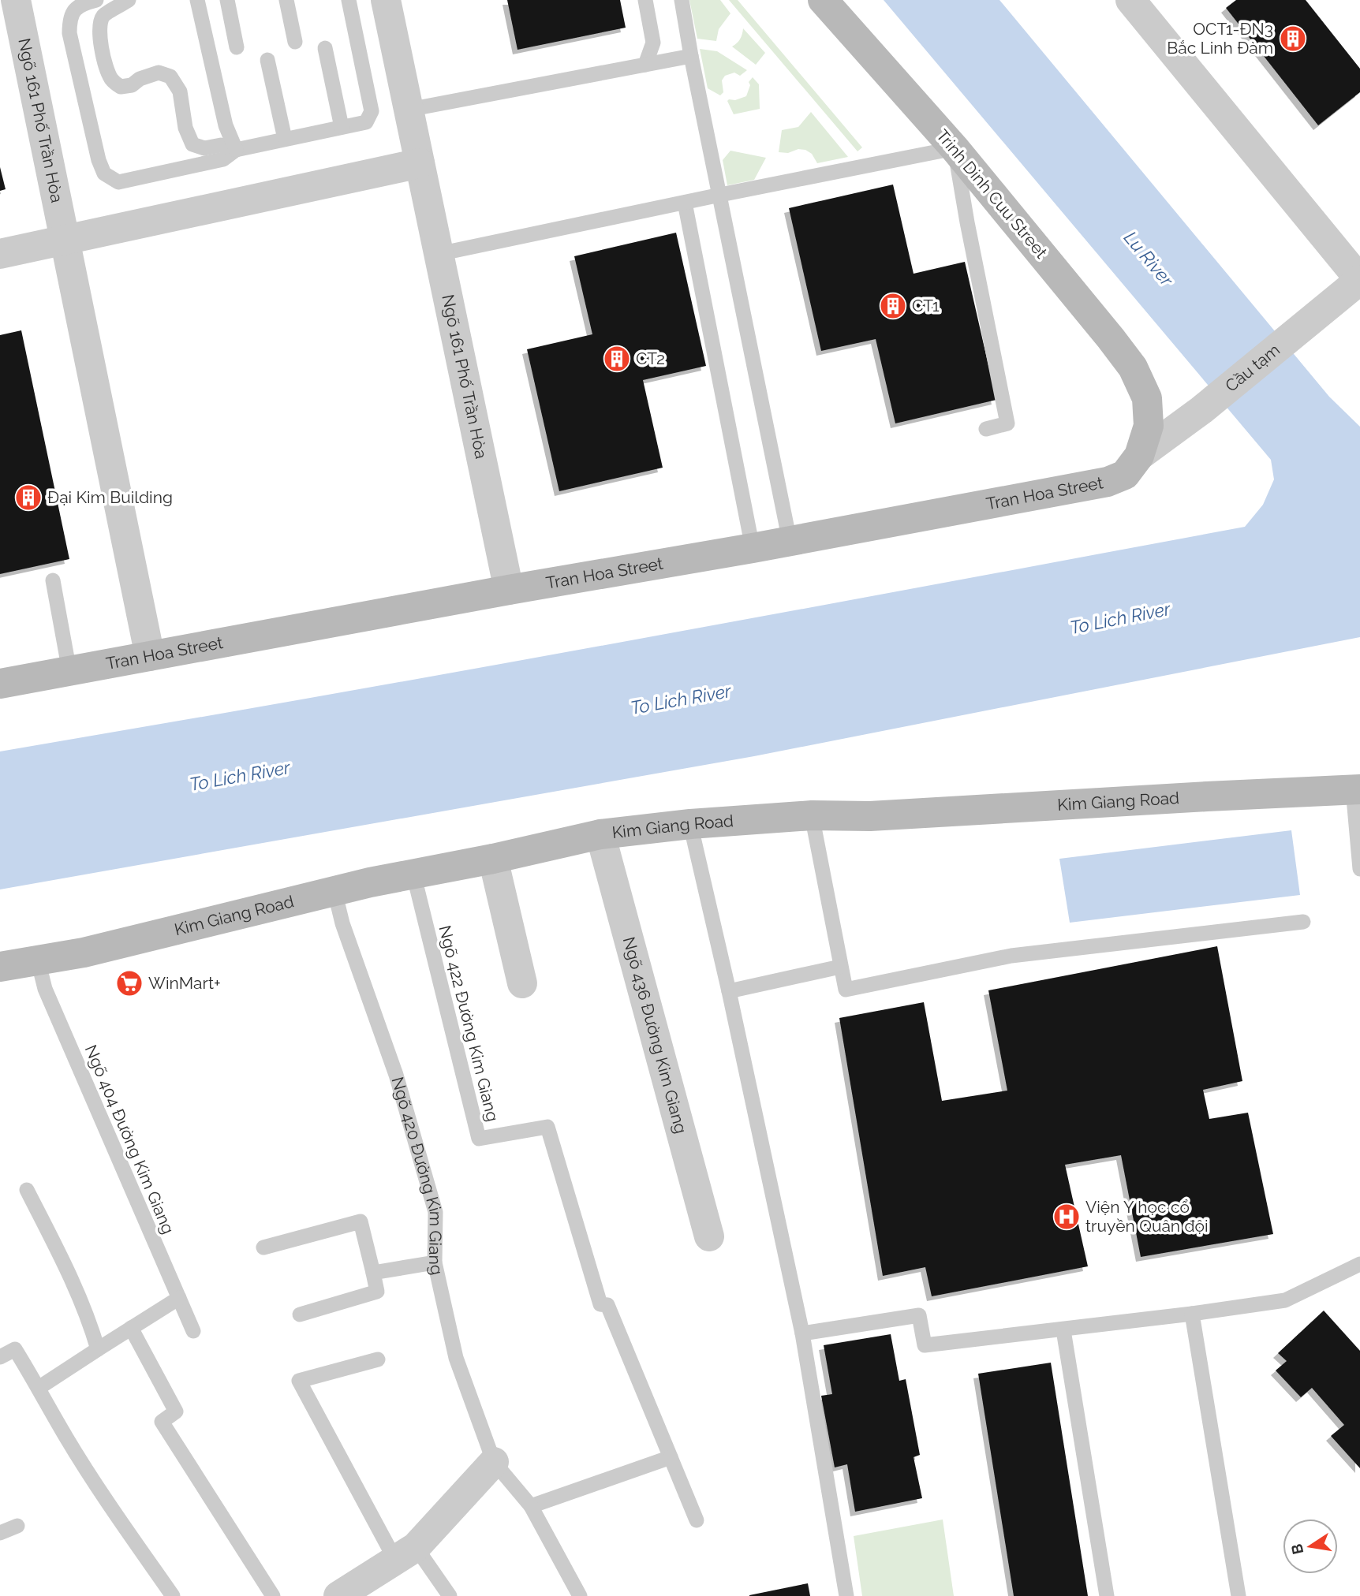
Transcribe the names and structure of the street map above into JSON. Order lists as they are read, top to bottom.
{
  "streets": {
    "main road": ["Trinh Dinh Cuu Street", "Tran Hoa Street", "Kim Giang Road"],
    "street": ["Ngõ 161 Phố Trần Hòa", "Cầu tạm", "Ngõ 436 Đường Kim Giang"],
    "lane": ["Ngõ 422 Đường Kim Giang", "Ngõ 404 Đường Kim Giang", "Ngõ 420 Đường Kim Giang"]
  },
  "crossings": [
    ["Ngõ 161 Phố Trần Hòa", "Tran Hoa Street"],
    ["Trinh Dinh Cuu Street", "Tran Hoa Street"],
    ["Cầu tạm", "Tran Hoa Street"],
    ["Kim Giang Road", "Ngõ 422 Đường Kim Giang"],
    ["Kim Giang Road", "Ngõ 436 Đường Kim Giang"],
    ["Kim Giang Road", "Ngõ 404 Đường Kim Giang"],
    ["Kim Giang Road", "Ngõ 420 Đường Kim Giang"]
  ],
  "water": ["Lu River", "To Lich River"],
  "places": {
    "building": [
      "OCT1-ĐN3 Bắc Linh Đàm",
      "CT1",
      "CT2",
      "Đại Kim Building"
    ],
    "supermarket": ["WinMart+"],
    "hospital": ["Viện Y học cổ truyền Quân đội"]
  },
  "north": "left"
}
